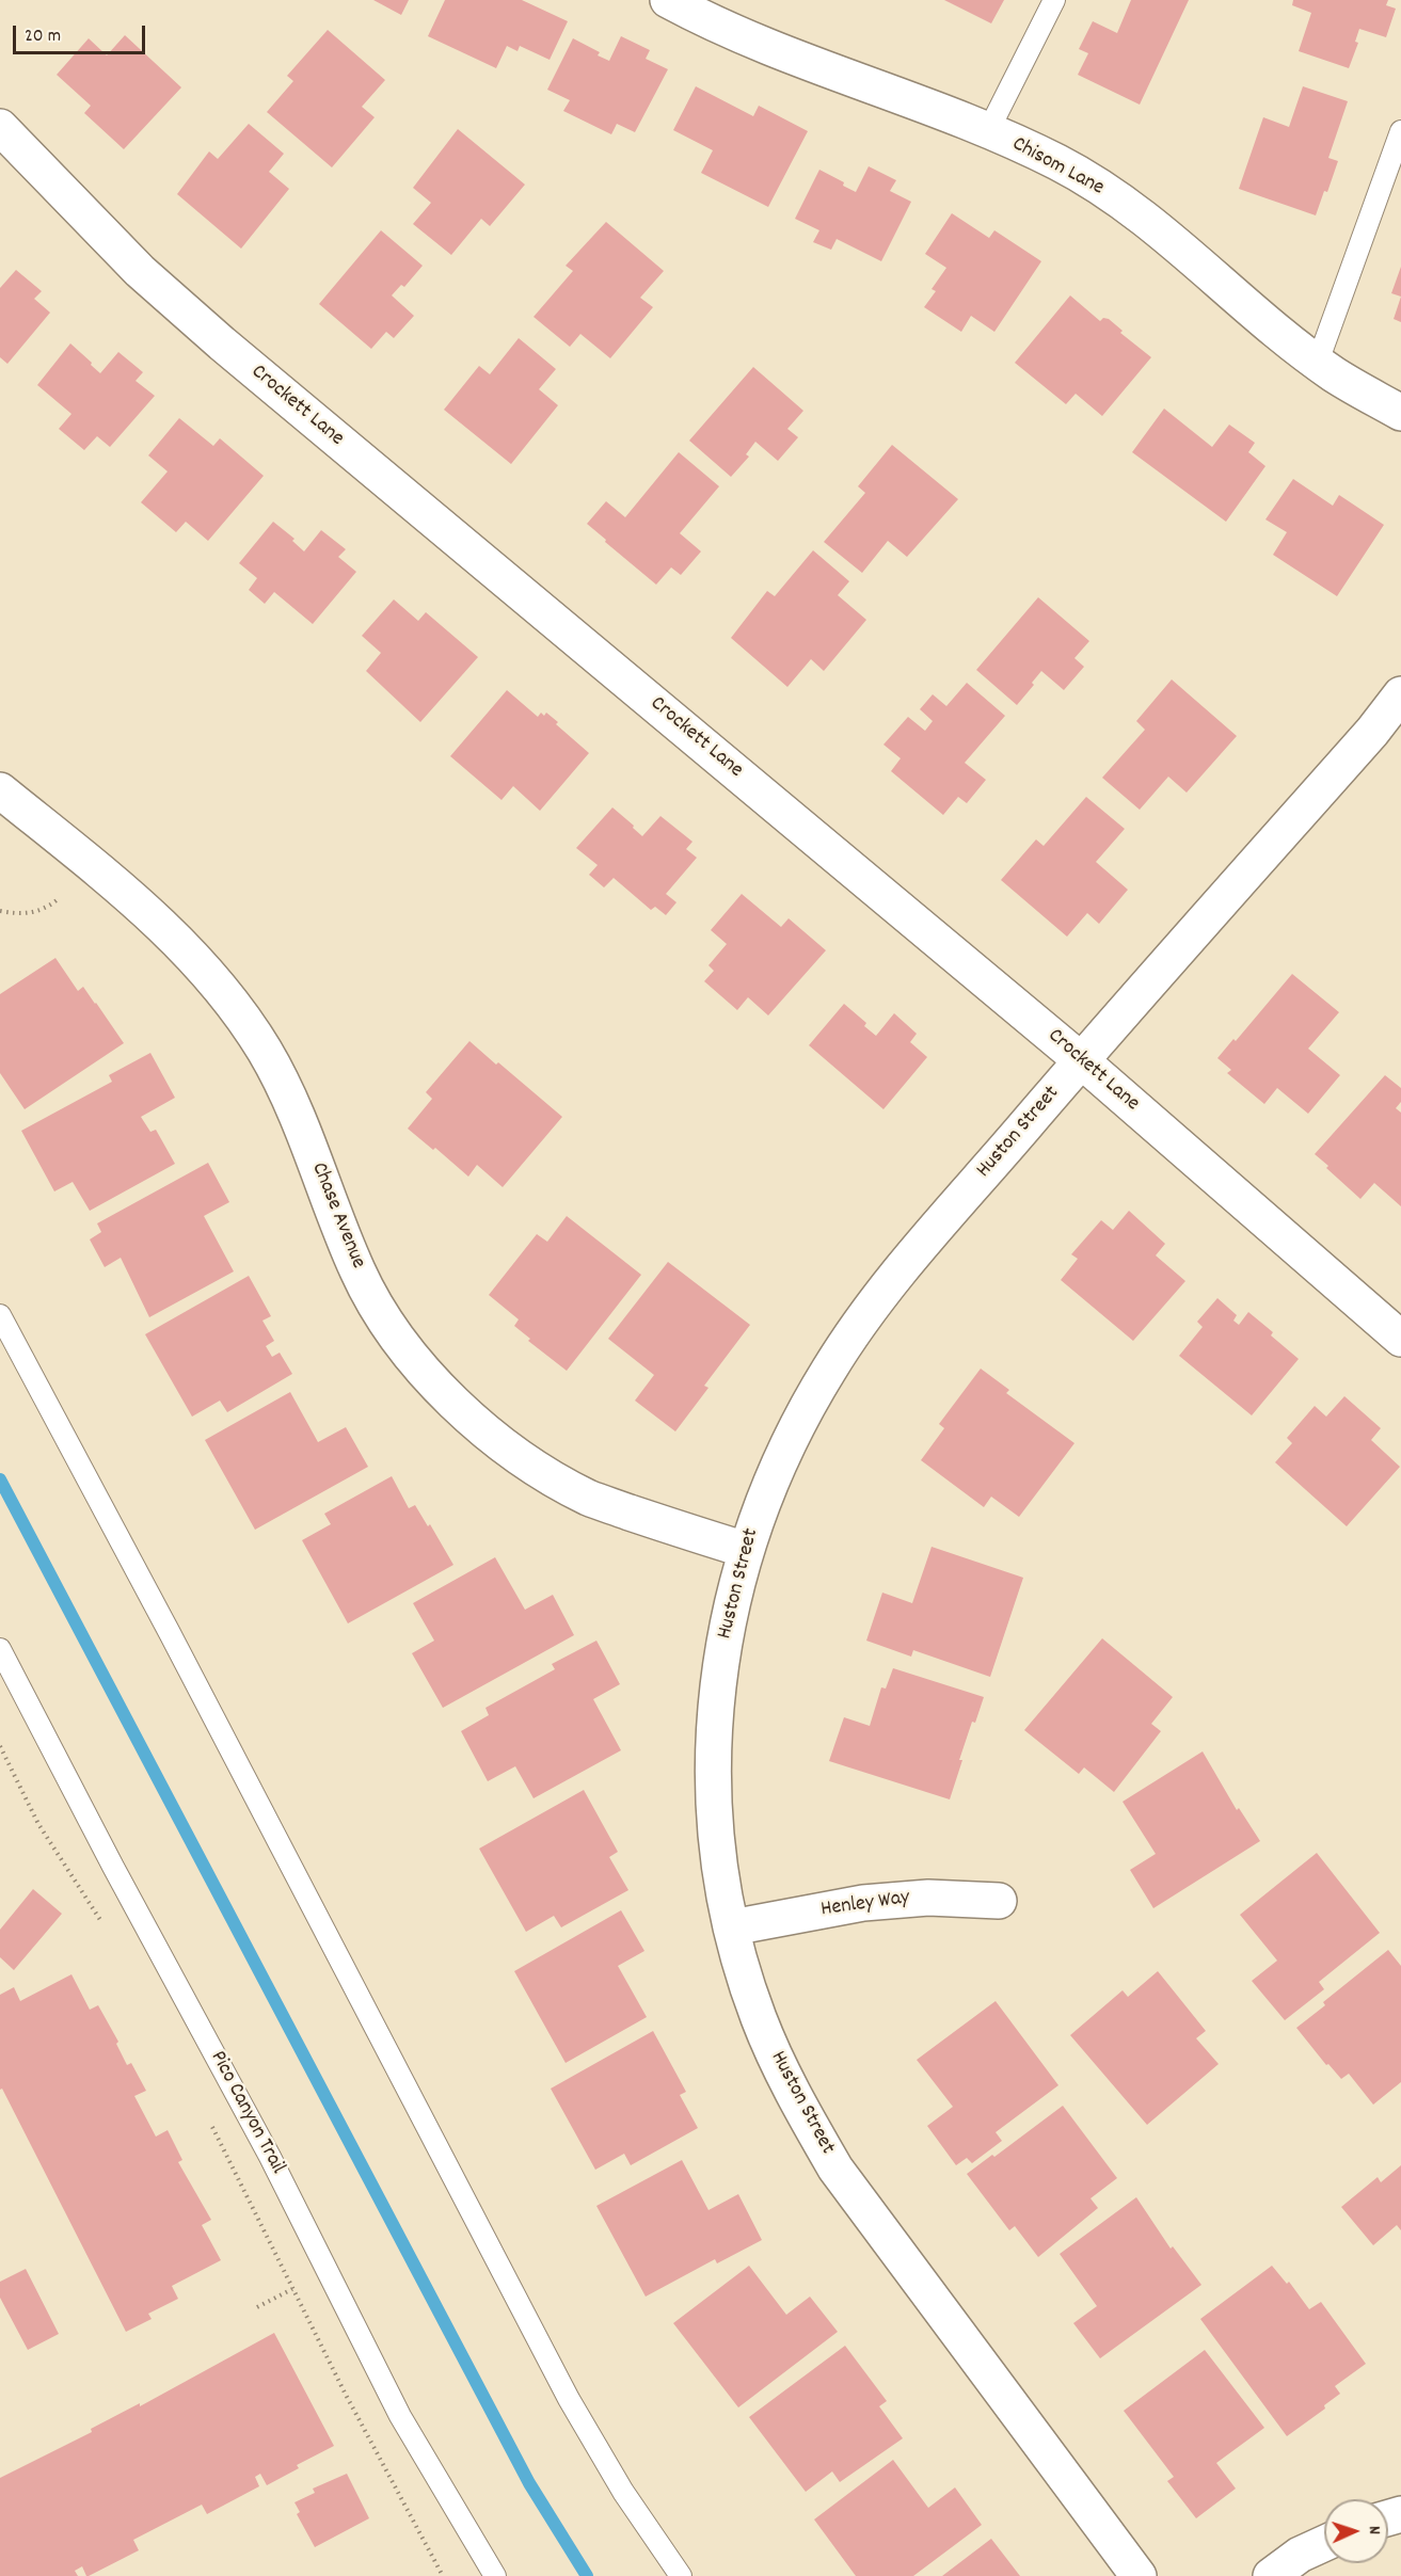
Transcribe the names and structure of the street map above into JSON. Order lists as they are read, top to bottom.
{
  "streets": {
    "street": [
      "Chisom Lane",
      "Crockett Lane",
      "Huston Street",
      "Chase Avenue",
      "Henley Way"
    ],
    "lane": ["Pico Canyon Trail"]
  },
  "crossings": [
    ["Crockett Lane", "Huston Street"],
    ["Huston Street", "Chase Avenue"],
    ["Huston Street", "Henley Way"]
  ],
  "scale_bar": "20 m",
  "north": "right"
}
